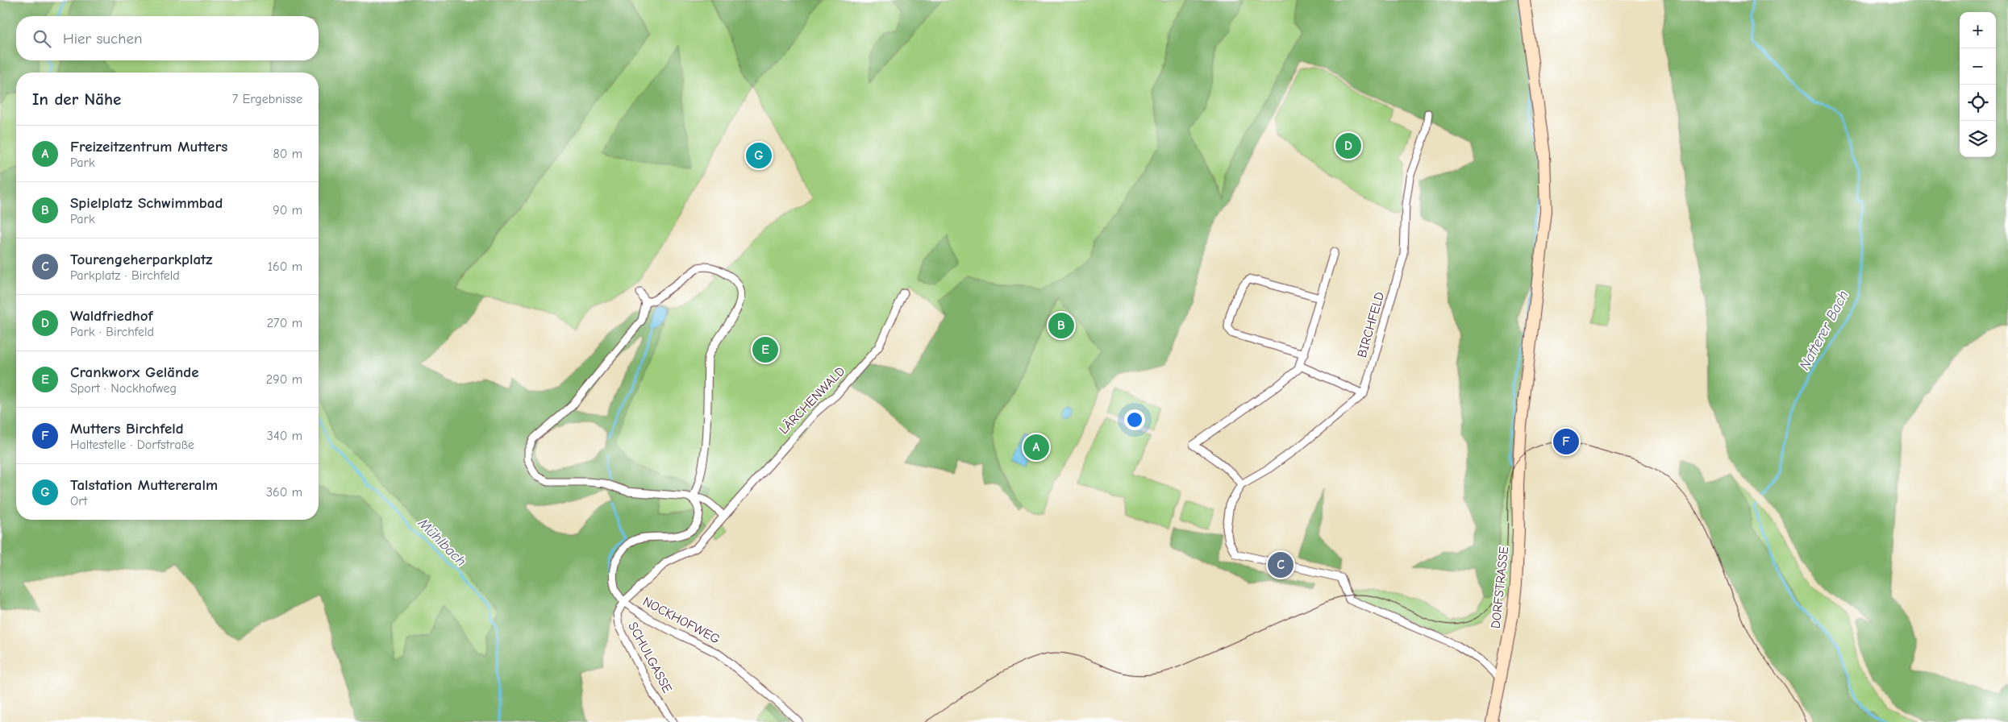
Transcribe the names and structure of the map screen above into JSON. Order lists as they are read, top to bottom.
{
  "streets": {
    "main road": ["DORFSTRASSE"],
    "street": [
      "BIRCHFELD",
      "LÄRCHENWALD",
      "NOCKHOFWEG",
      "SCHULGASSE"
    ]
  },
  "crossings": [
    ["LÄRCHENWALD", "NOCKHOFWEG"],
    ["LÄRCHENWALD", "SCHULGASSE"],
    ["NOCKHOFWEG", "SCHULGASSE"]
  ],
  "water": ["Natterer Bach", "Mühlbach"],
  "page": {
    "map_buttons": ["+", "−"],
    "search": "Hier suchen",
    "heading": ["In der Nähe", "7 Ergebnisse"],
    "list": [
      {
        "mark": "A",
        "name": "Freizeitzentrum Mutters",
        "note": "Park",
        "value": "80 m"
      },
      {
        "mark": "B",
        "name": "Spielplatz Schwimmbad",
        "note": "Park",
        "value": "90 m"
      },
      {
        "mark": "C",
        "name": "Tourengeherparkplatz",
        "note": "Parkplatz · Birchfeld",
        "value": "160 m"
      },
      {
        "mark": "D",
        "name": "Waldfriedhof",
        "note": "Park · Birchfeld",
        "value": "270 m"
      },
      {
        "mark": "E",
        "name": "Crankworx Gelände",
        "note": "Sport · Nockhofweg",
        "value": "290 m"
      },
      {
        "mark": "F",
        "name": "Mutters Birchfeld",
        "note": "Haltestelle · Dorfstraße",
        "value": "340 m"
      },
      {
        "mark": "G",
        "name": "Talstation Muttereralm",
        "note": "Ort",
        "value": "360 m"
      }
    ],
    "pins": [
      "D",
      "G",
      "B",
      "E",
      "F",
      "A",
      "C"
    ]
  }
}
